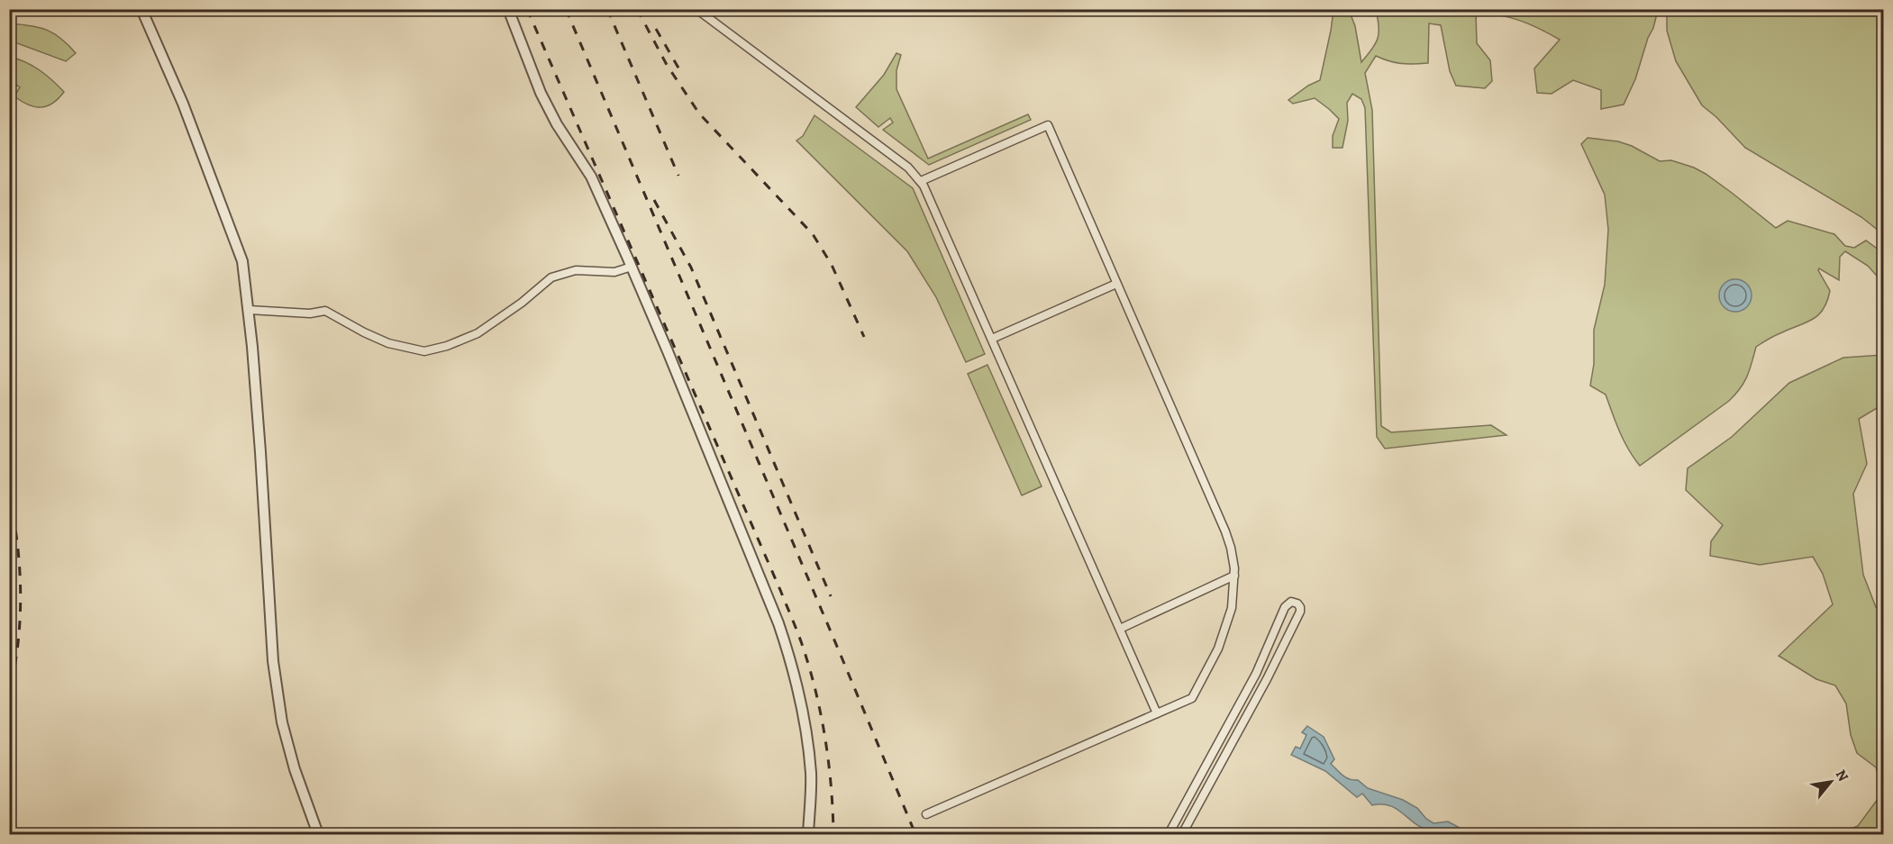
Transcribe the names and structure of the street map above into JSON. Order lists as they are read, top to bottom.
{
  "north": "top right"
}
